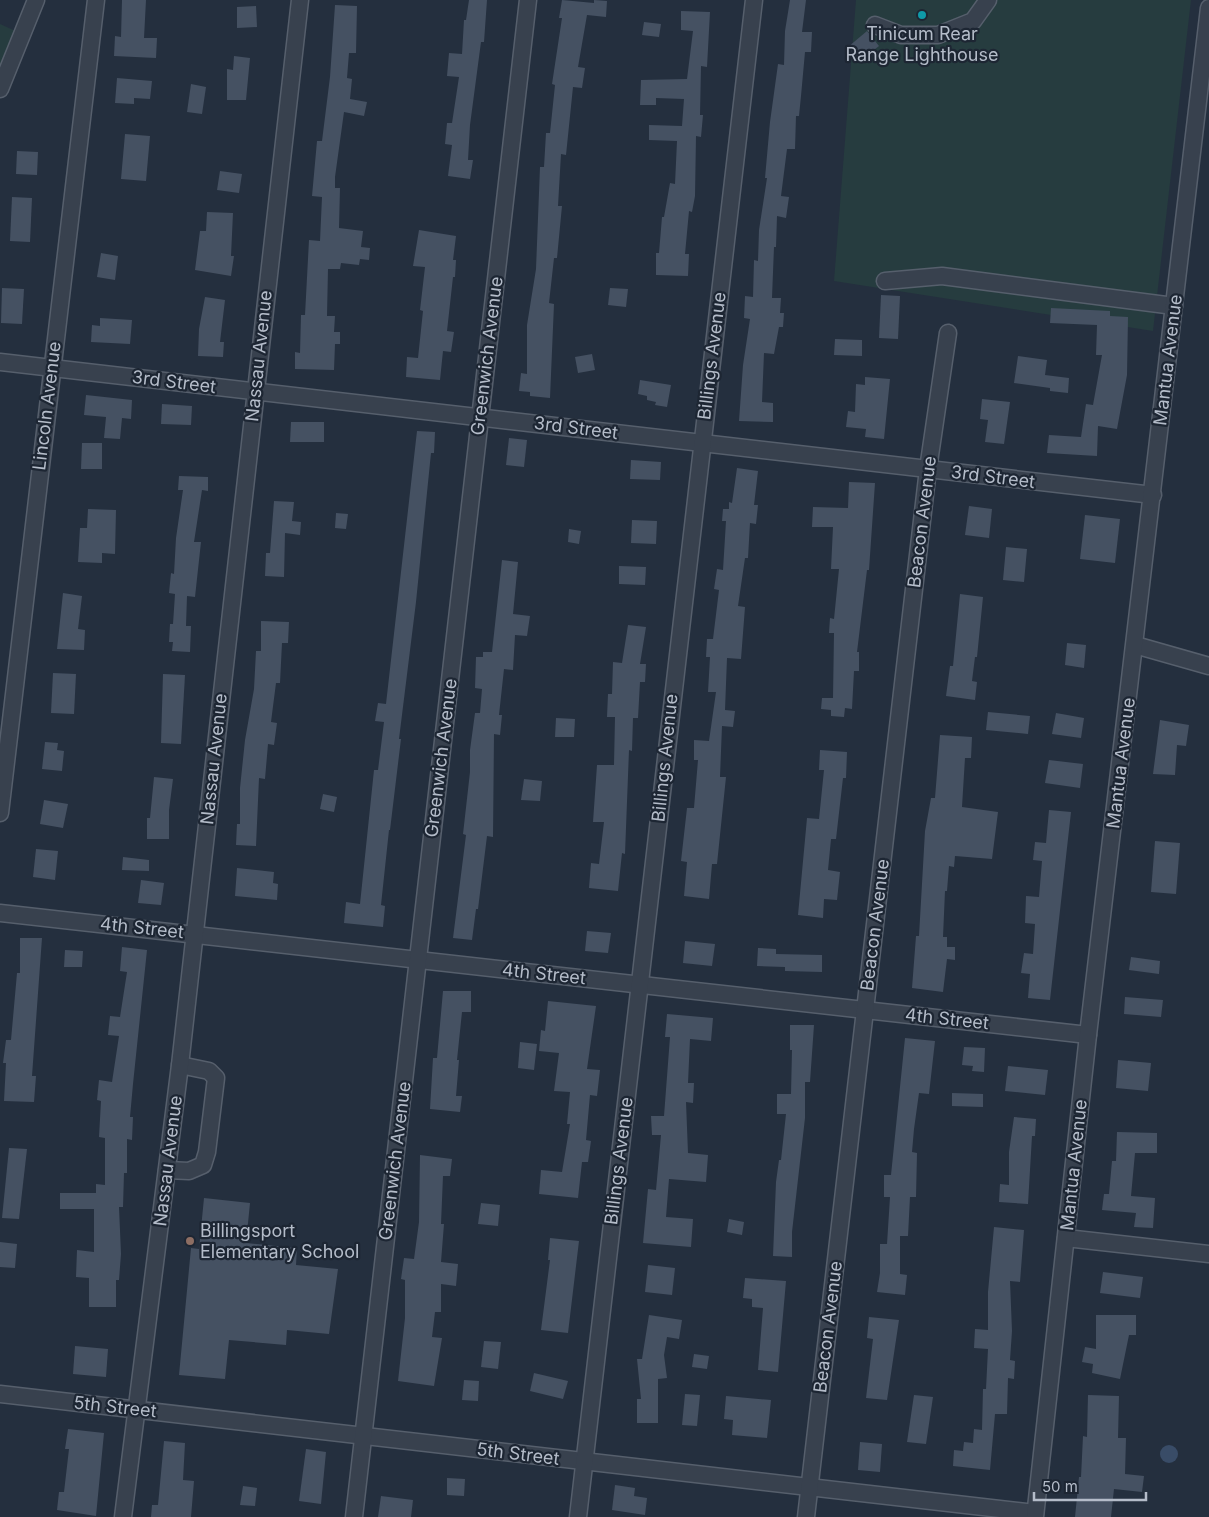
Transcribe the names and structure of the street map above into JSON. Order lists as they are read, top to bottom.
{
  "streets": {
    "street": [
      "Nassau Avenue",
      "Greenwich Avenue",
      "Billings Avenue",
      "Mantua Avenue",
      "3rd Street",
      "Lincoln Avenue",
      "Beacon Avenue",
      "4th Street",
      "5th Street"
    ]
  },
  "crossings": [
    ["Nassau Avenue", "3rd Street"],
    ["Nassau Avenue", "4th Street"],
    ["Nassau Avenue", "5th Street"],
    ["Greenwich Avenue", "3rd Street"],
    ["Greenwich Avenue", "4th Street"],
    ["Greenwich Avenue", "5th Street"],
    ["Billings Avenue", "3rd Street"],
    ["Billings Avenue", "4th Street"],
    ["Billings Avenue", "5th Street"],
    ["Mantua Avenue", "3rd Street"],
    ["Mantua Avenue", "4th Street"],
    ["Mantua Avenue", "5th Street"],
    ["3rd Street", "Lincoln Avenue"],
    ["3rd Street", "Beacon Avenue"],
    ["Beacon Avenue", "4th Street"],
    ["Beacon Avenue", "5th Street"]
  ],
  "places": ["Tinicum Rear Range Lighthouse", "Billingsport Elementary School"],
  "scale_bar": "50 m"
}
